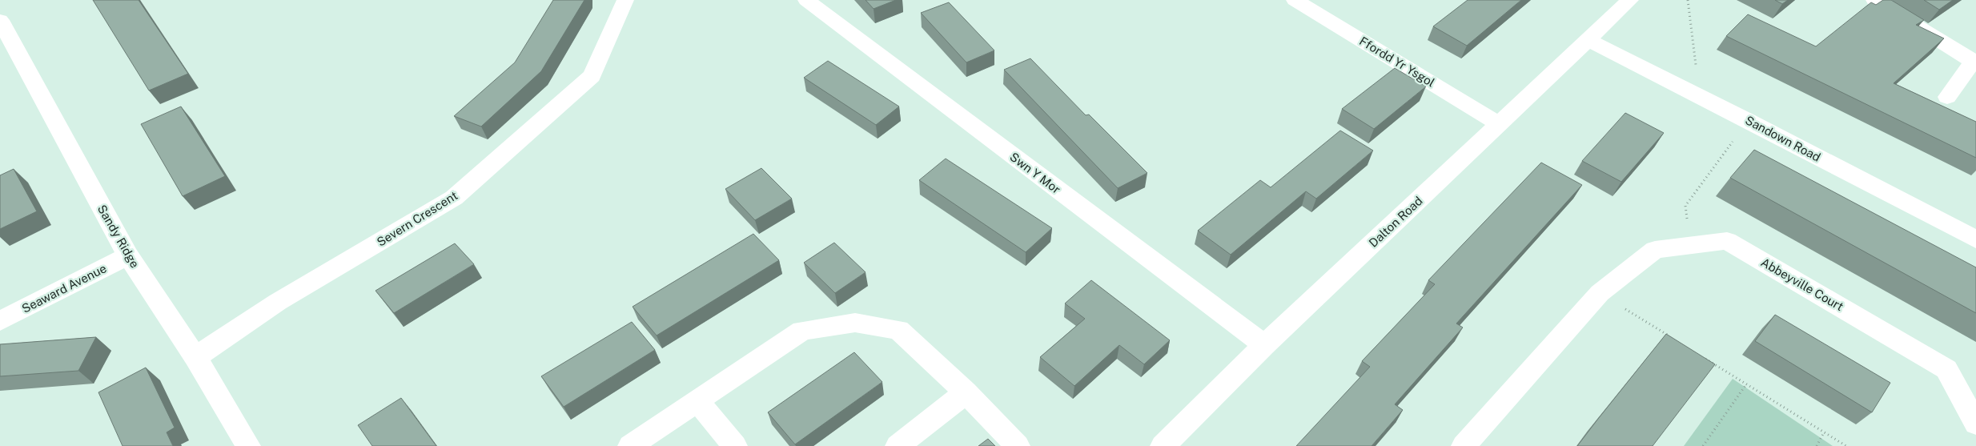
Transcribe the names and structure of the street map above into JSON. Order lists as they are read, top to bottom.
{
  "streets": {
    "street": [
      "Ffordd Yr Ysgol",
      "Sandown Road",
      "Swn Y Mor",
      "Severn Crescent",
      "Dalton Road",
      "Sandy Ridge",
      "Abbeyville Court",
      "Seaward Avenue"
    ]
  },
  "crossings": [
    ["Ffordd Yr Ysgol", "Dalton Road"],
    ["Sandown Road", "Dalton Road"],
    ["Swn Y Mor", "Dalton Road"],
    ["Severn Crescent", "Sandy Ridge"],
    ["Sandy Ridge", "Seaward Avenue"]
  ]
}
